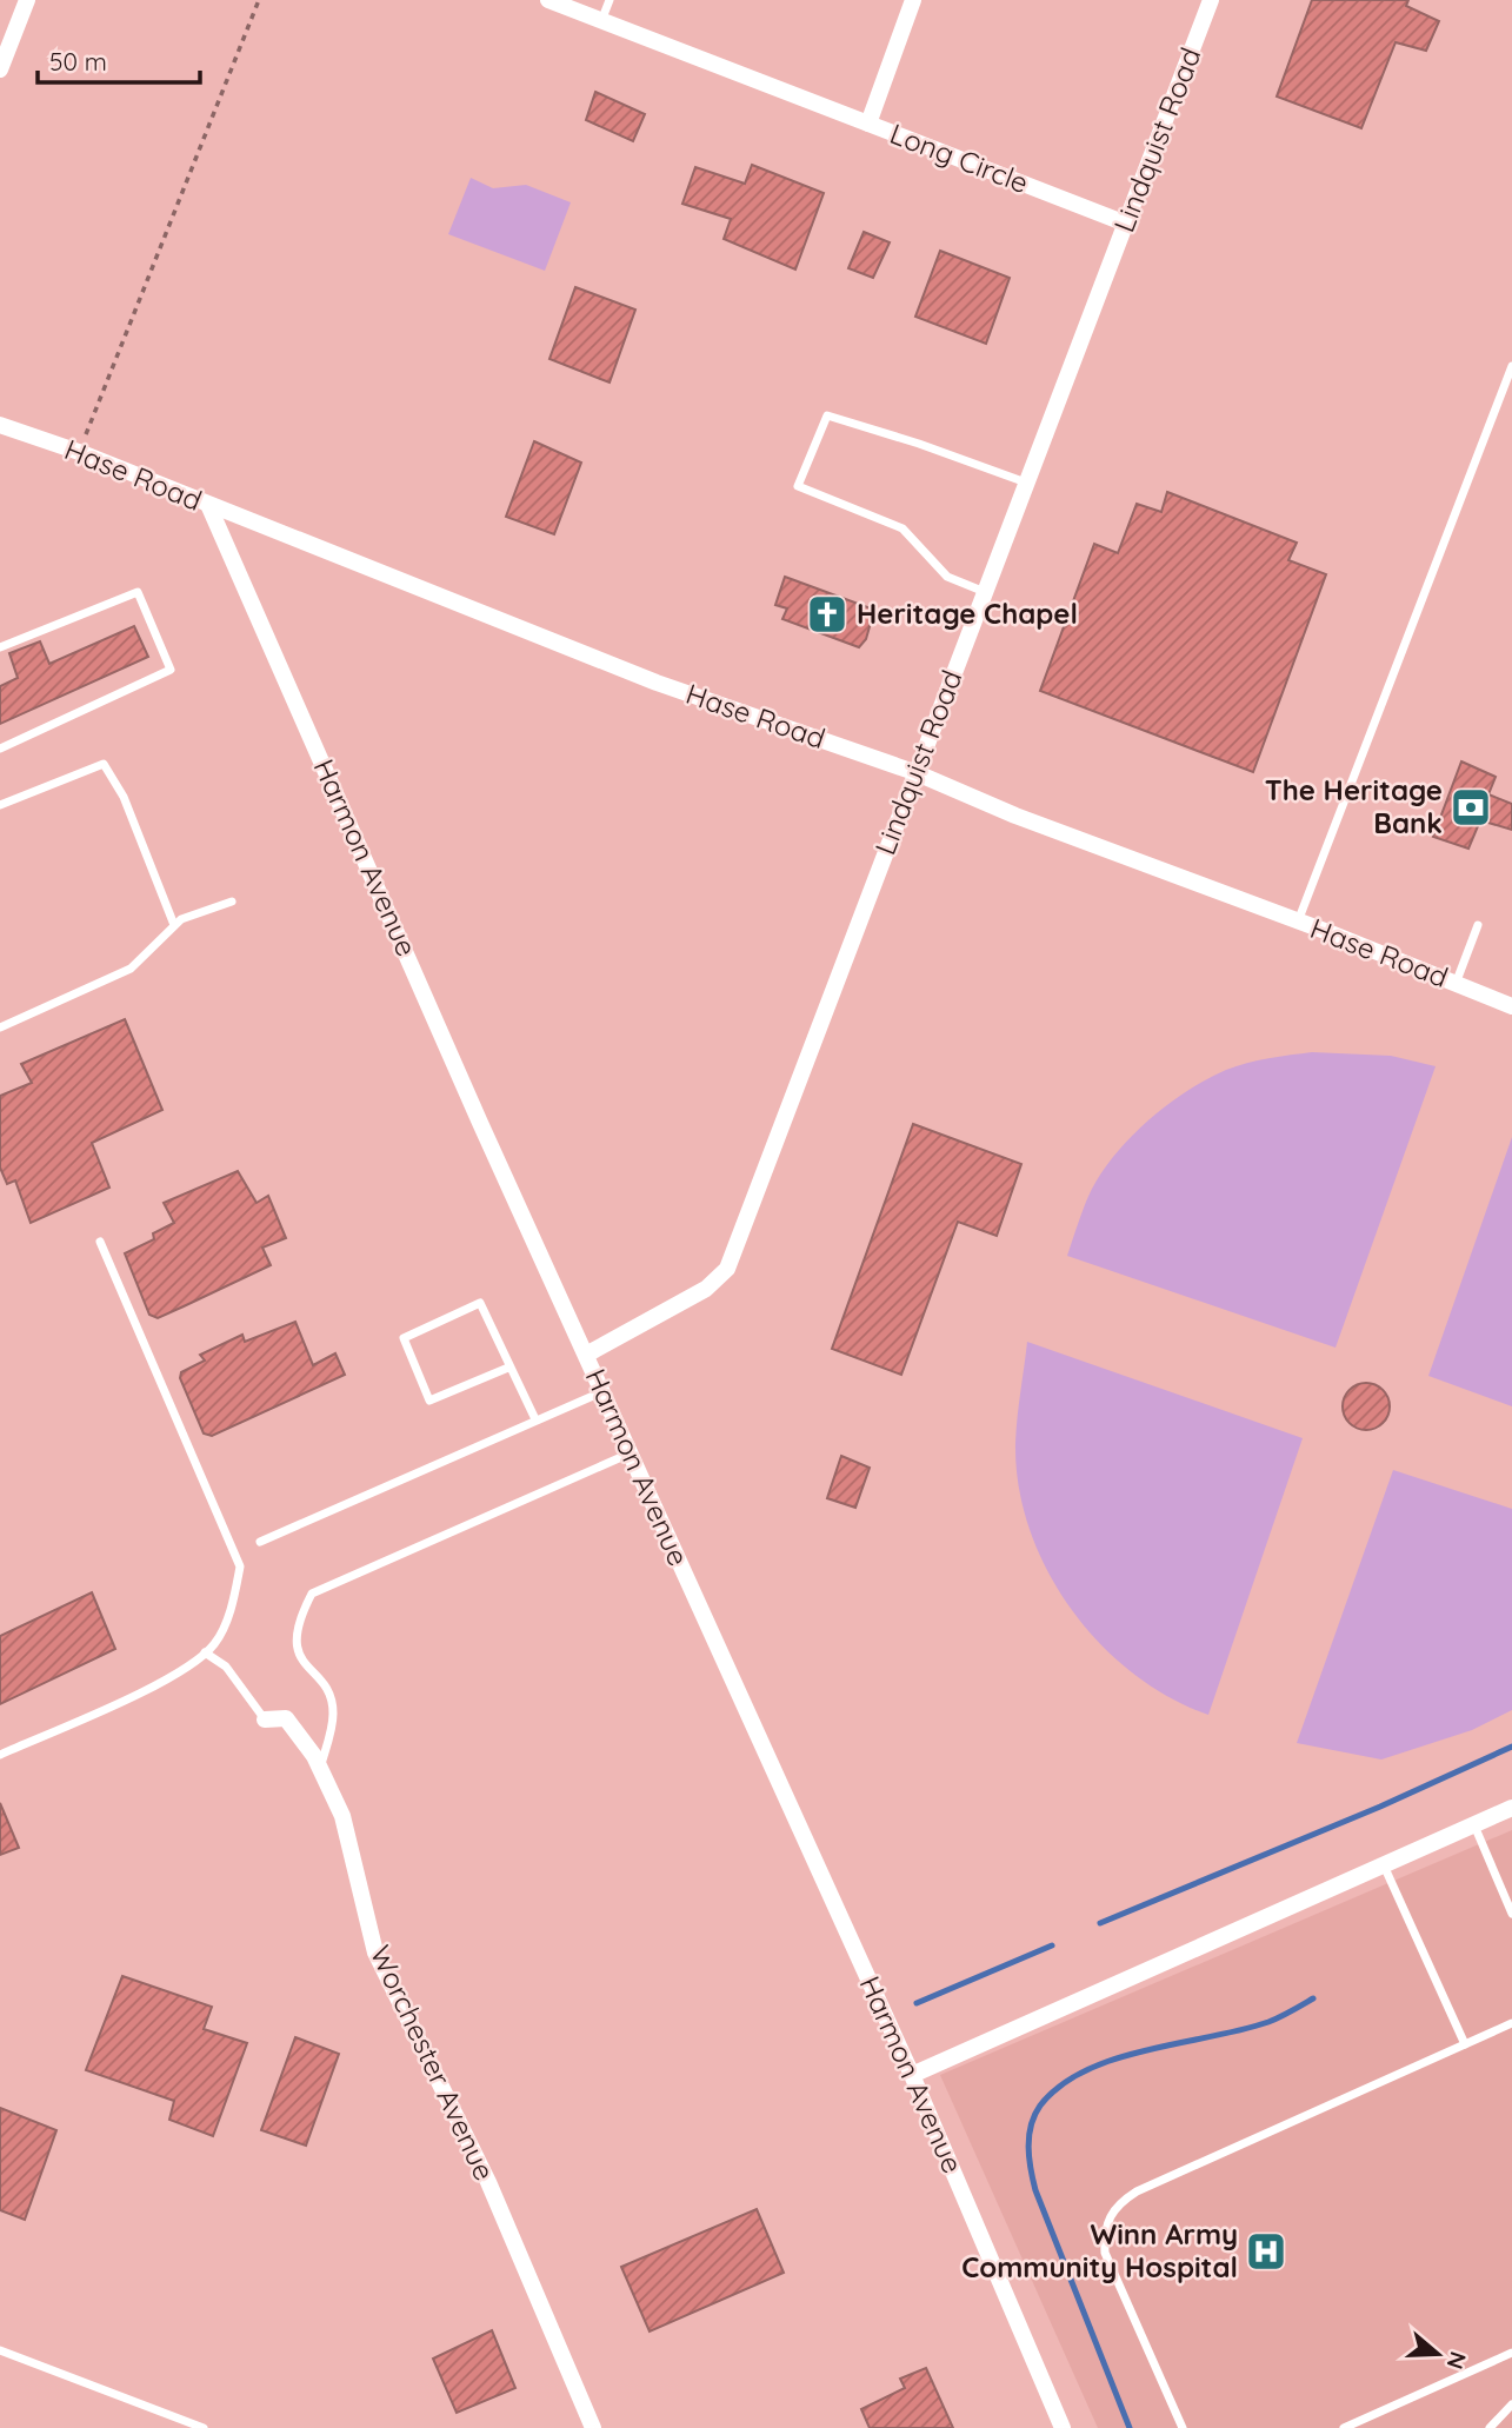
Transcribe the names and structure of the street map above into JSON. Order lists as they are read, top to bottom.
{
  "streets": {
    "street": [
      "Lindquist Road",
      "Long Circle",
      "Hase Road",
      "Harmon Avenue",
      "Worchester Avenue"
    ]
  },
  "crossings": [
    ["Lindquist Road", "Long Circle"],
    ["Lindquist Road", "Hase Road"],
    ["Lindquist Road", "Harmon Avenue"],
    ["Hase Road", "Harmon Avenue"]
  ],
  "places": {
    "church": ["Heritage Chapel"],
    "bank": ["The Heritage Bank"],
    "hospital": ["Winn Army Community Hospital"]
  },
  "scale_bar": "50 m",
  "north": "right"
}
